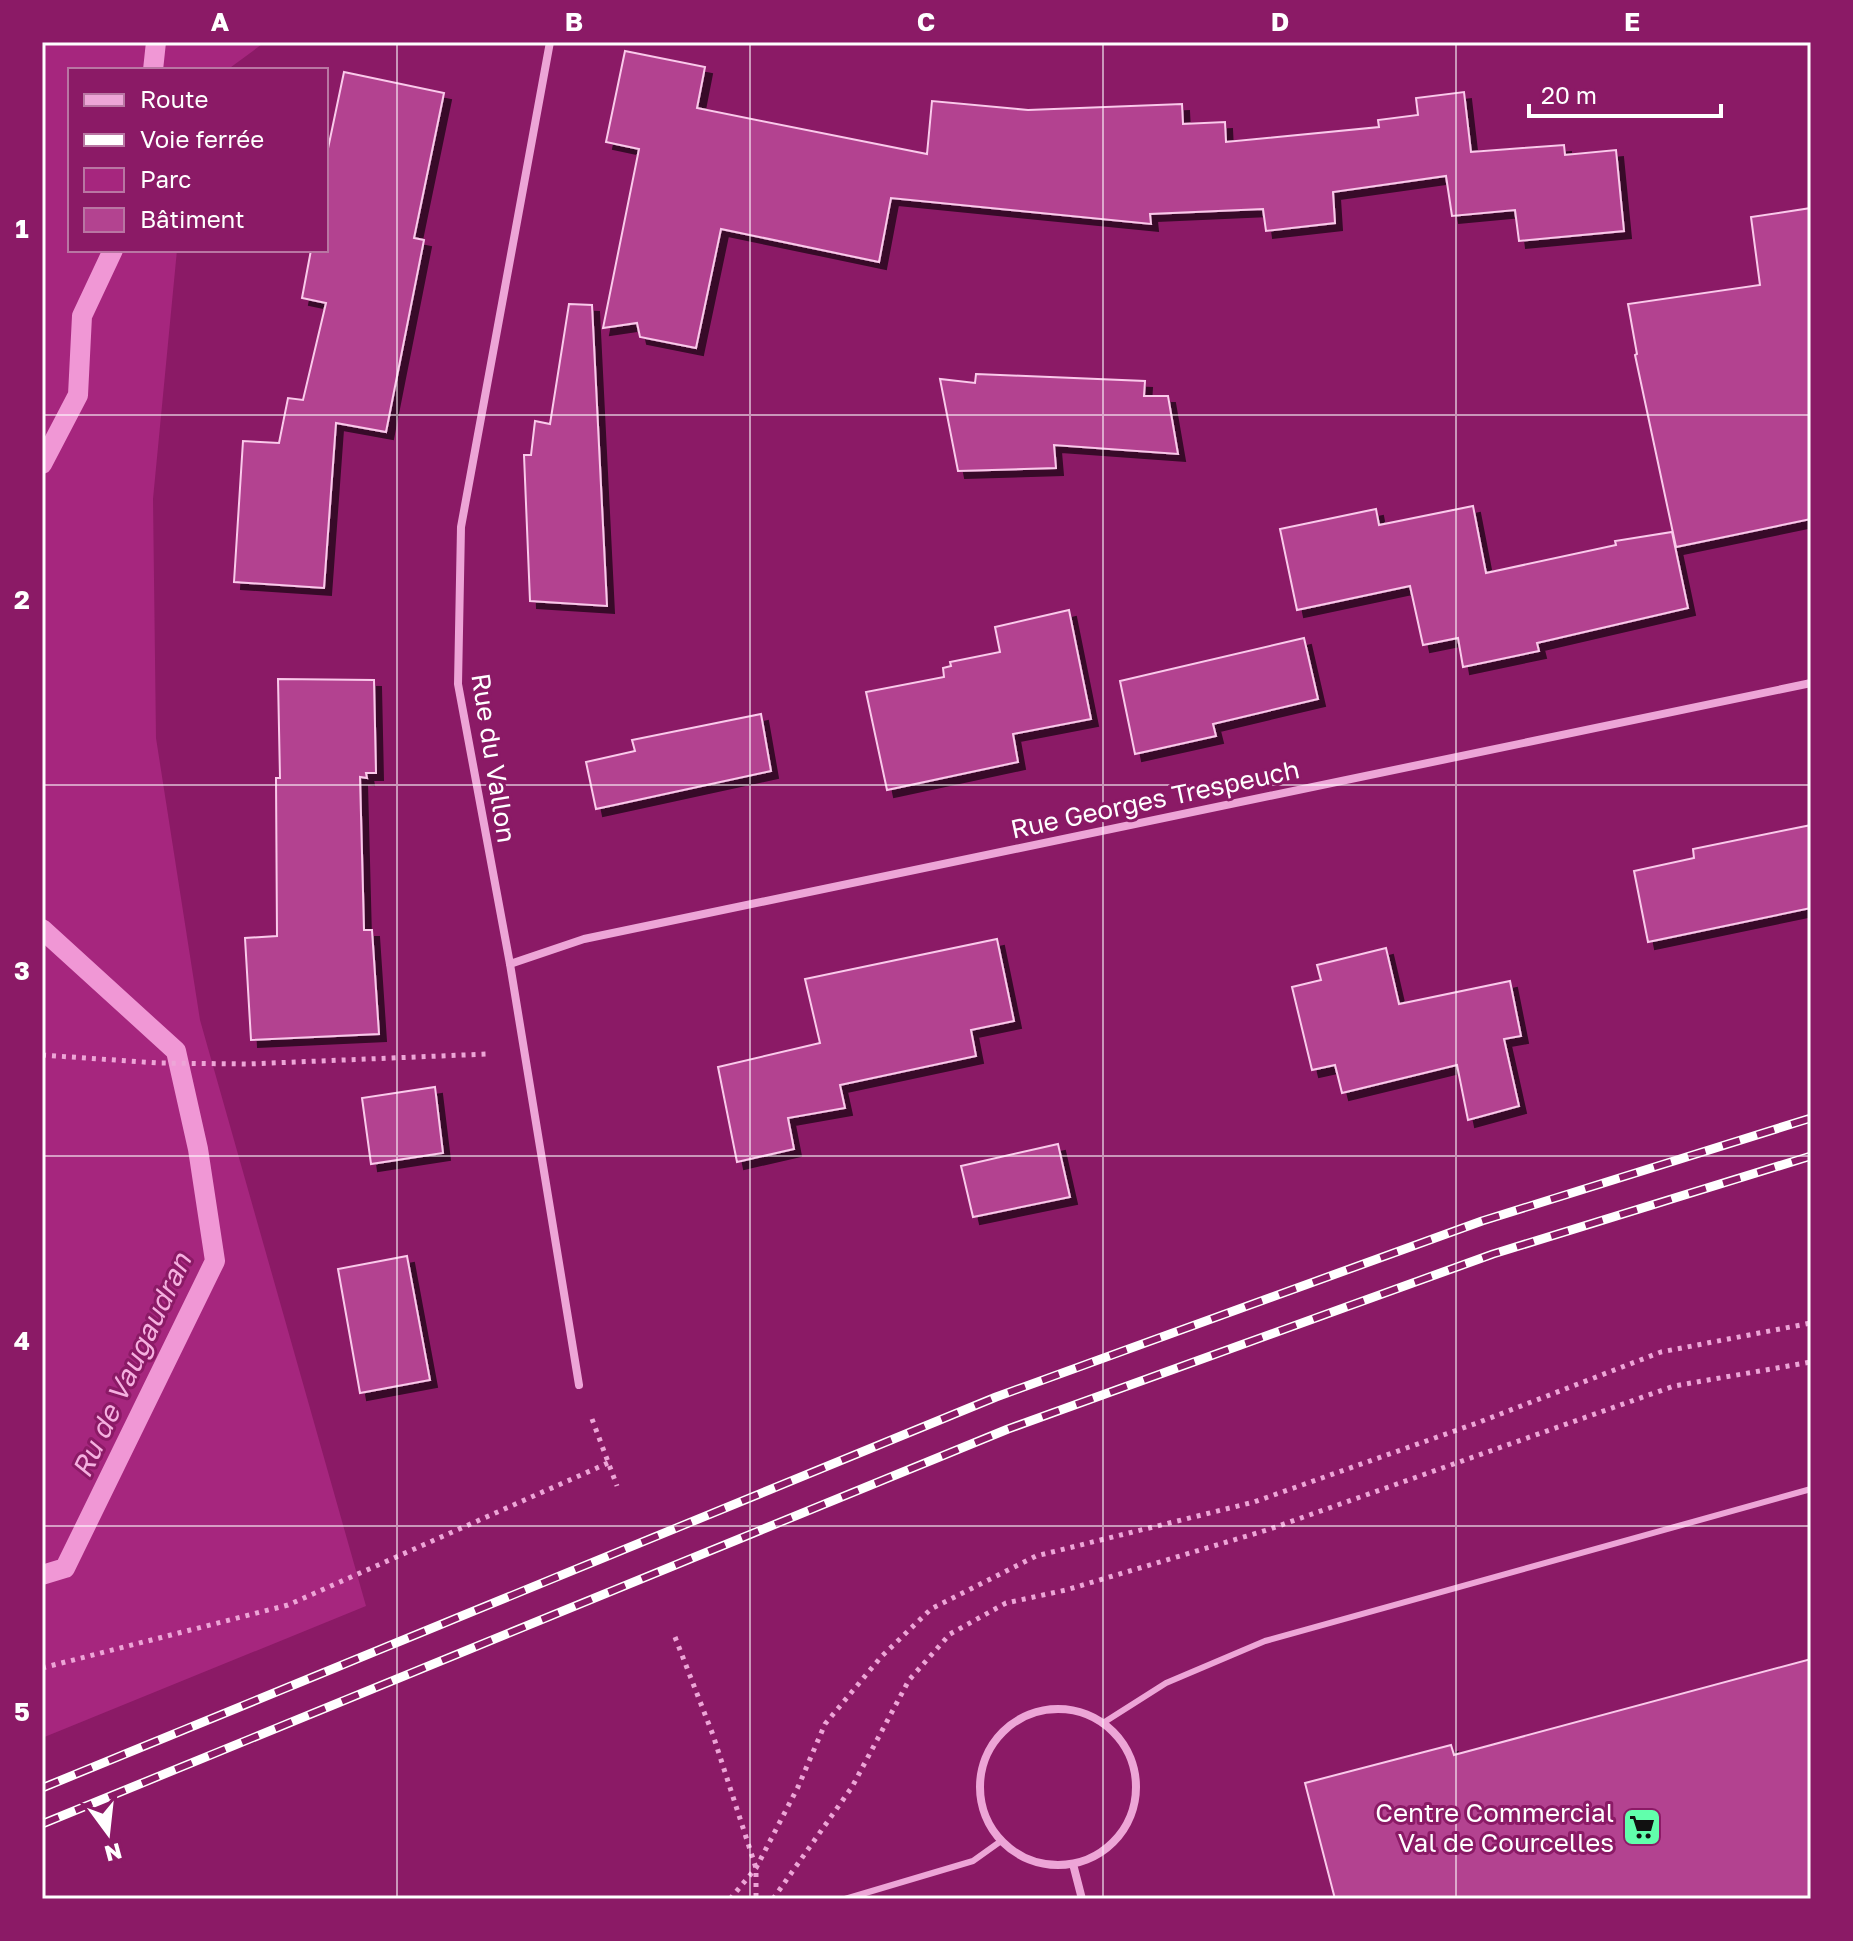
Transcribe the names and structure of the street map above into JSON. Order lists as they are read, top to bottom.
{
  "streets": {
    "street": ["Rue du Vallon", "Rue Georges Trespeuch"]
  },
  "crossings": [
    ["Rue du Vallon", "Rue Georges Trespeuch"]
  ],
  "water": ["Ru de Vaugaudran"],
  "places": {
    "supermarket": ["Centre Commercial Val de Courcelles"]
  },
  "legend": [
    "Route",
    "Voie ferrée",
    "Parc",
    "Bâtiment"
  ],
  "scale_bar": "20 m",
  "north": "bottom",
  "grid": {
    "columns": [
      "A",
      "B",
      "C",
      "D",
      "E"
    ],
    "rows": [
      "1",
      "2",
      "3",
      "4",
      "5"
    ]
  }
}
